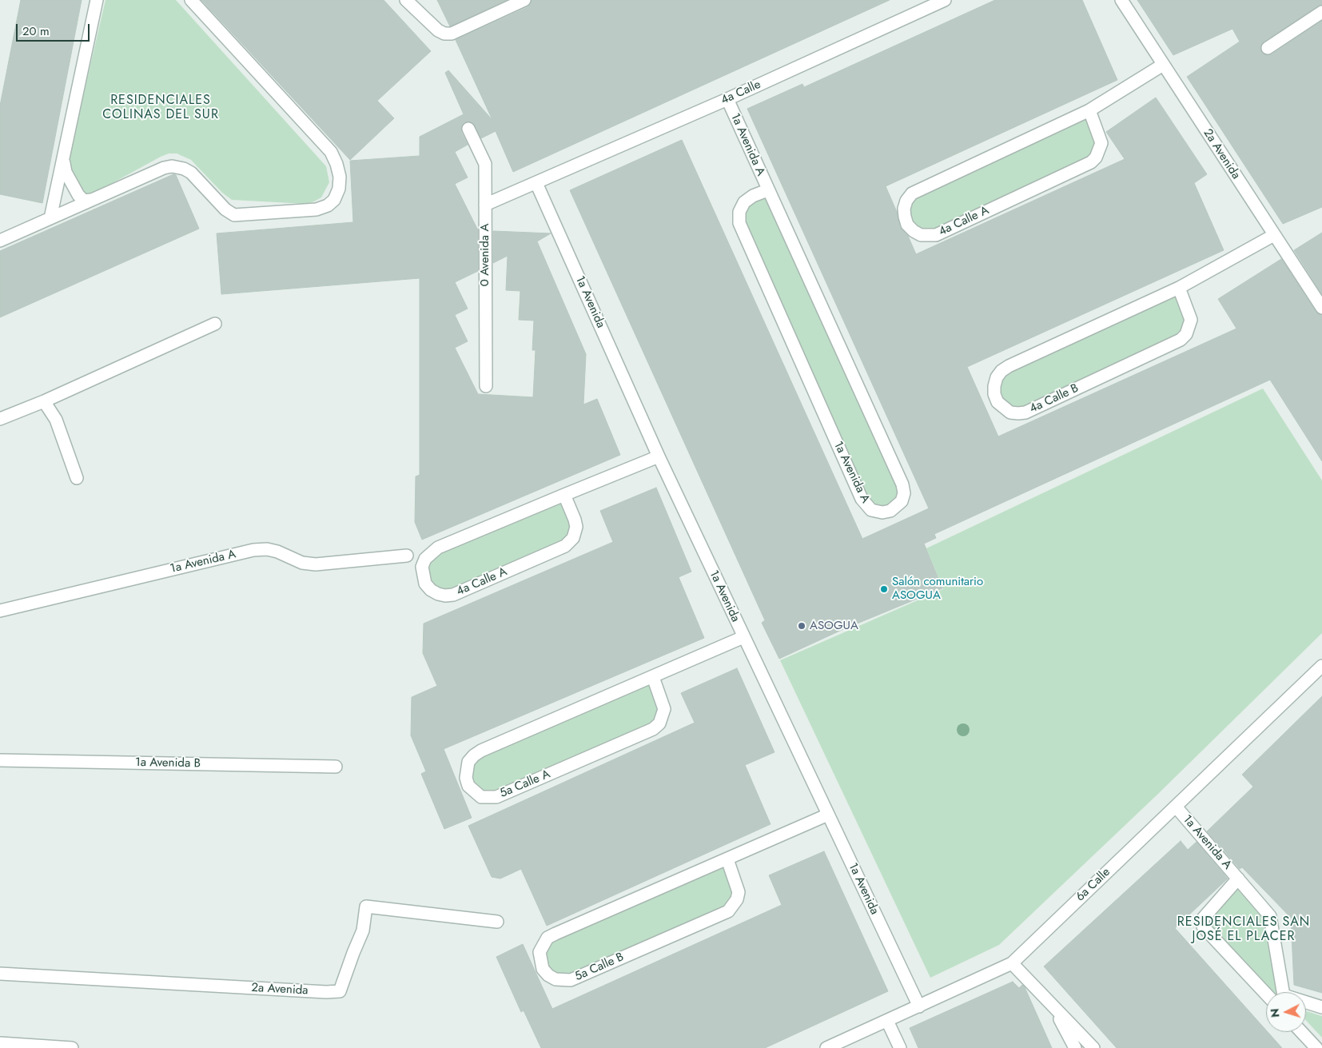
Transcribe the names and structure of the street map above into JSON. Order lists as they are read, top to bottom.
{
  "streets": {
    "street": [
      "4a Calle",
      "1a Avenida A",
      "2a Avenida",
      "4a Calle A",
      "0 Avenida A",
      "1a Avenida",
      "4a Calle B",
      "1a Avenida B",
      "5a Calle A",
      "6a Calle",
      "5a Calle B"
    ]
  },
  "crossings": [
    ["4a Calle", "1a Avenida A"],
    ["4a Calle", "0 Avenida A"],
    ["4a Calle", "1a Avenida"],
    ["1a Avenida A", "6a Calle"],
    ["2a Avenida", "4a Calle A"],
    ["2a Avenida", "4a Calle B"],
    ["4a Calle A", "1a Avenida"],
    ["1a Avenida", "5a Calle A"],
    ["1a Avenida", "6a Calle"],
    ["1a Avenida", "5a Calle B"]
  ],
  "districts": ["RESIDENCIALES COLINAS DEL SUR", "RESIDENCIALES SAN JOSÉ EL PLACER"],
  "places": ["Salón comunitario ASOGUA", "ASOGUA"],
  "scale_bar": "20 m",
  "north": "left"
}
